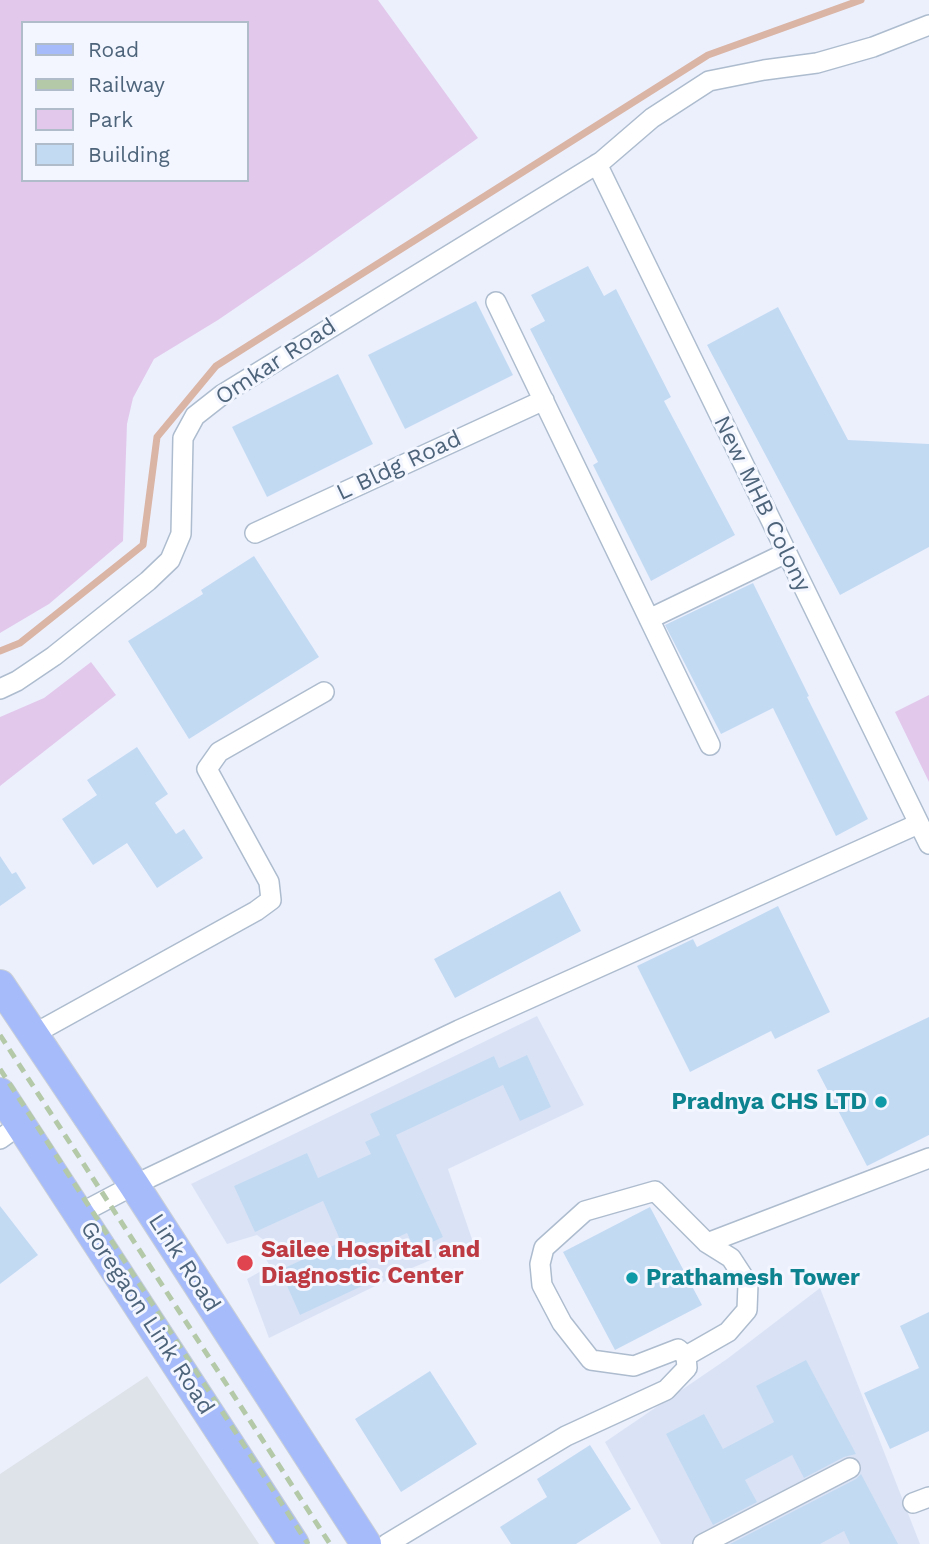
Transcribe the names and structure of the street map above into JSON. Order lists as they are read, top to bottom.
{
  "streets": {
    "main road": ["Link Road", "Goregaon Link Road"],
    "street": ["Omkar Road", "L Bldg Road", "New MHB Colony"]
  },
  "crossings": [
    ["Omkar Road", "New MHB Colony"]
  ],
  "places": ["Pradnya CHS LTD", "Sailee Hospital and Diagnostic Center", "Prathamesh Tower"],
  "legend": [
    "Road",
    "Railway",
    "Park",
    "Building"
  ]
}
